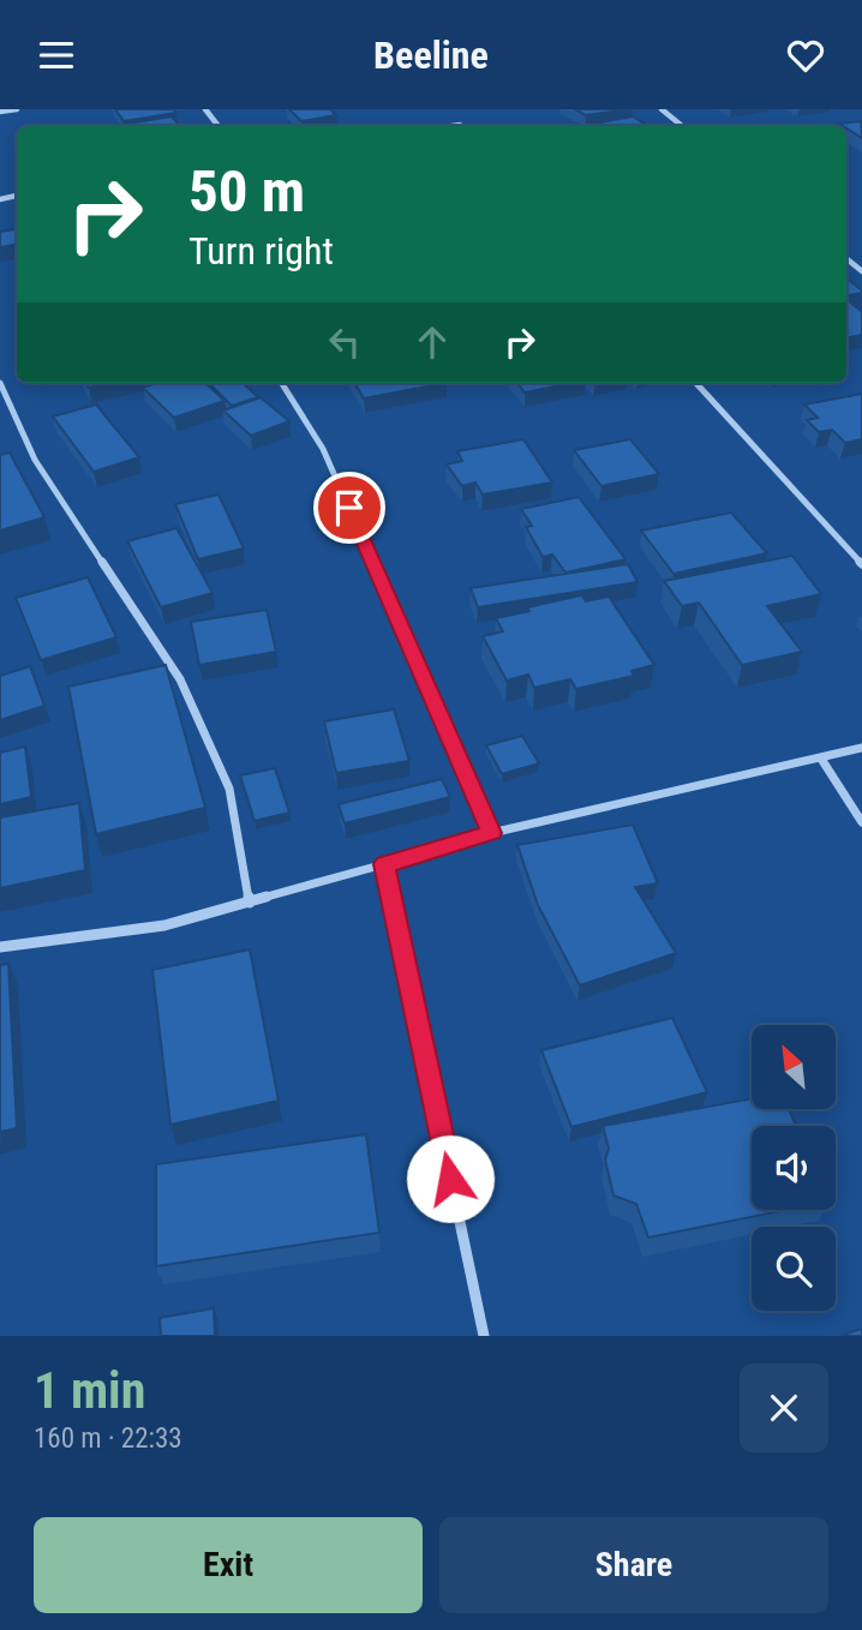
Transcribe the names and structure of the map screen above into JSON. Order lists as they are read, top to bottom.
{
  "north": "top left",
  "page": {
    "header": "Beeline",
    "turn": ["50 m", "Turn right"],
    "heading": ["1 min", "160 m · 22:33"],
    "buttons": ["Exit", "Share"]
  }
}
